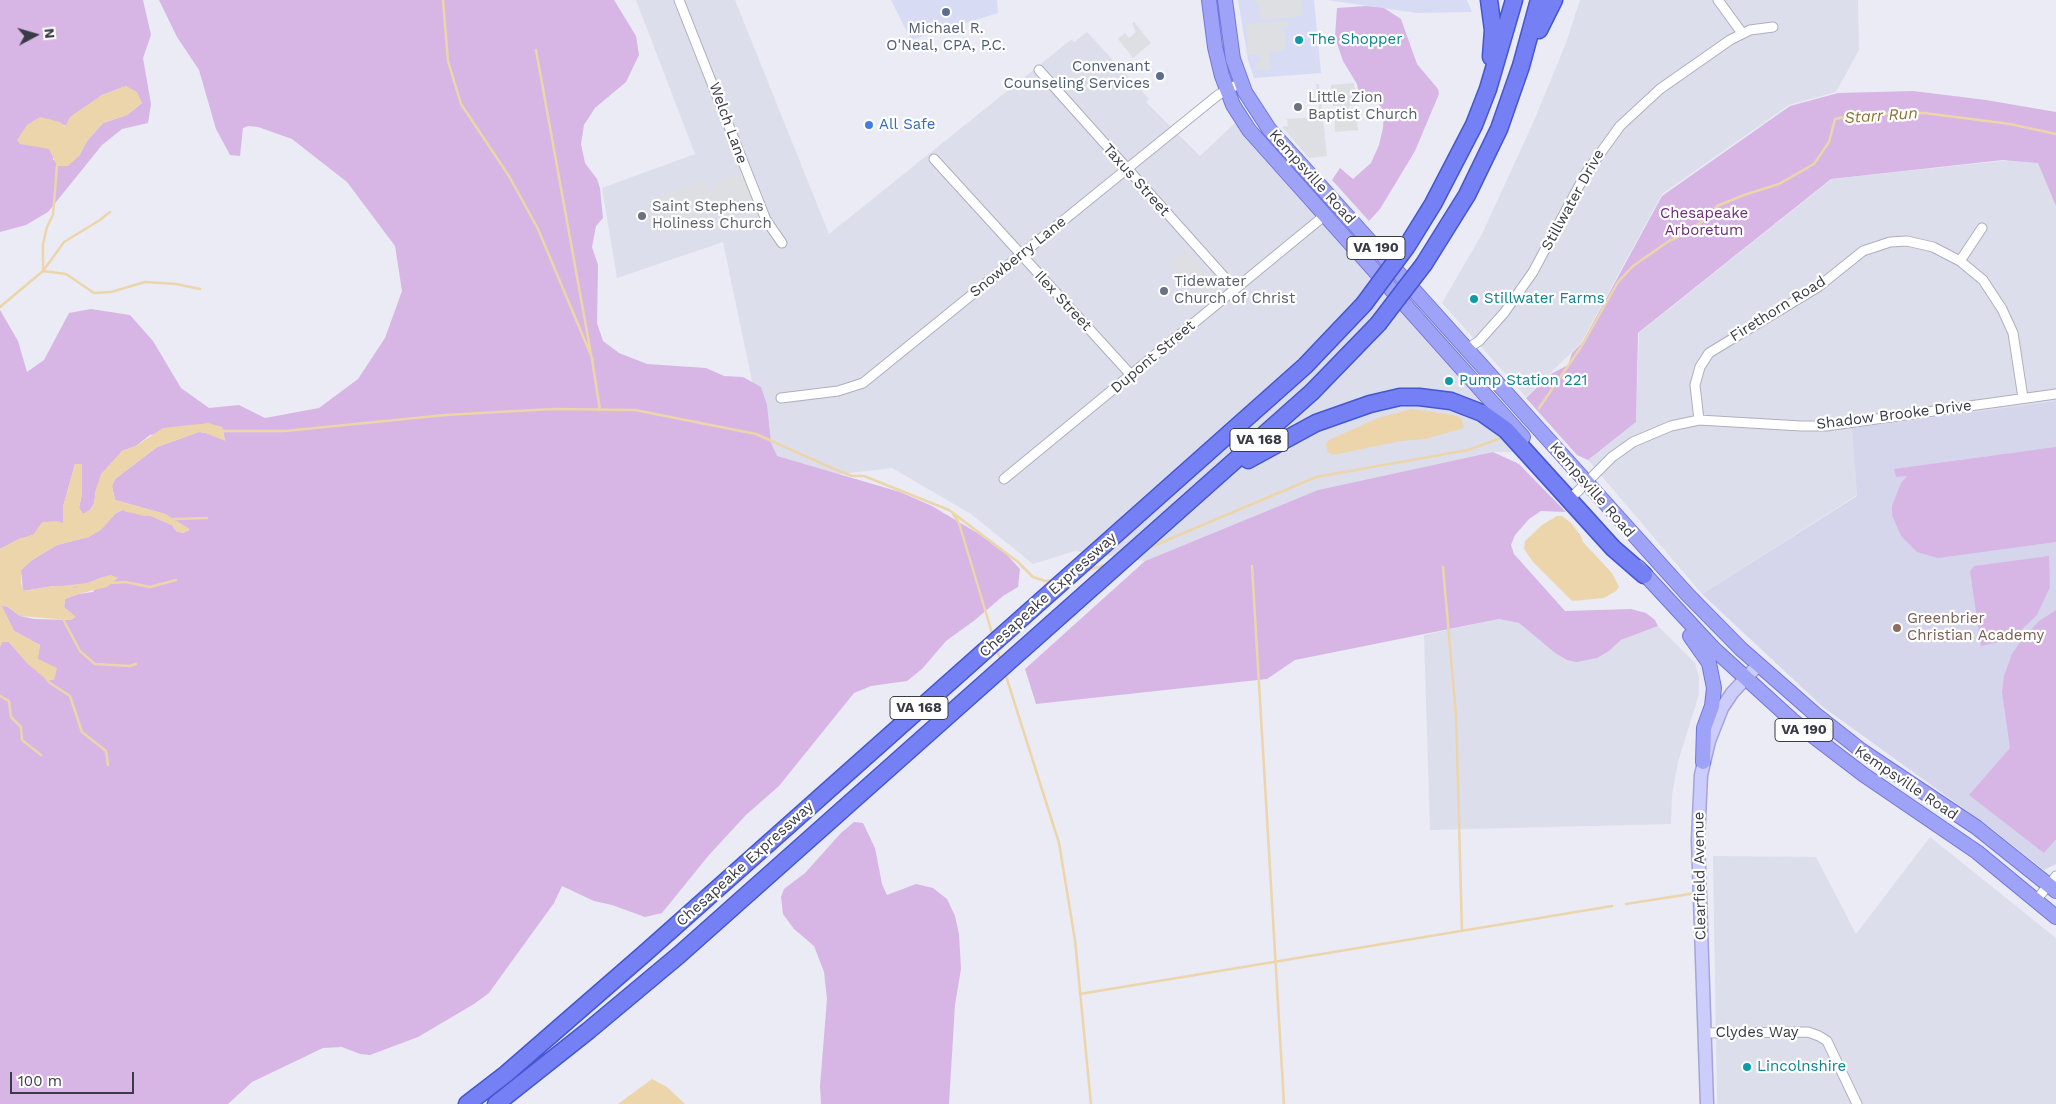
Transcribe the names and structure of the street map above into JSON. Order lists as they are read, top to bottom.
{
  "streets": {
    "highway": ["VA 168", "Chesapeake Expressway"],
    "main road": ["Kempsville Road", "VA 190"],
    "street": [
      "Welch Lane",
      "Taxus Street",
      "Stillwater Drive",
      "Snowberry Lane",
      "Ilex Street",
      "Firethorn Road",
      "Dupont Street",
      "Shadow Brooke Drive",
      "Clearfield Avenue",
      "Clydes Way"
    ]
  },
  "crossings": [
    ["Kempsville Road", "Stillwater Drive"],
    ["Kempsville Road", "Snowberry Lane"],
    ["Kempsville Road", "Dupont Street"],
    ["Kempsville Road", "Shadow Brooke Drive"],
    ["Kempsville Road", "Clearfield Avenue"],
    ["Taxus Street", "Snowberry Lane"],
    ["Taxus Street", "Dupont Street"],
    ["Snowberry Lane", "Ilex Street"],
    ["Ilex Street", "Dupont Street"],
    ["Firethorn Road", "Shadow Brooke Drive"],
    ["Clearfield Avenue", "Clydes Way"]
  ],
  "water": ["Starr Run"],
  "parks": ["Chesapeake Arboretum"],
  "places": [
    "Michael R. O'Neal, CPA, P.C.",
    "The Shopper",
    "Convenant Counseling Services",
    "Little Zion Baptist Church",
    "All Safe",
    "Saint Stephens Holiness Church",
    "Tidewater Church of Christ",
    "Stillwater Farms",
    "Pump Station 221",
    "Greenbrier Christian Academy",
    "Lincolnshire"
  ],
  "scale_bar": "100 m",
  "north": "right"
}
